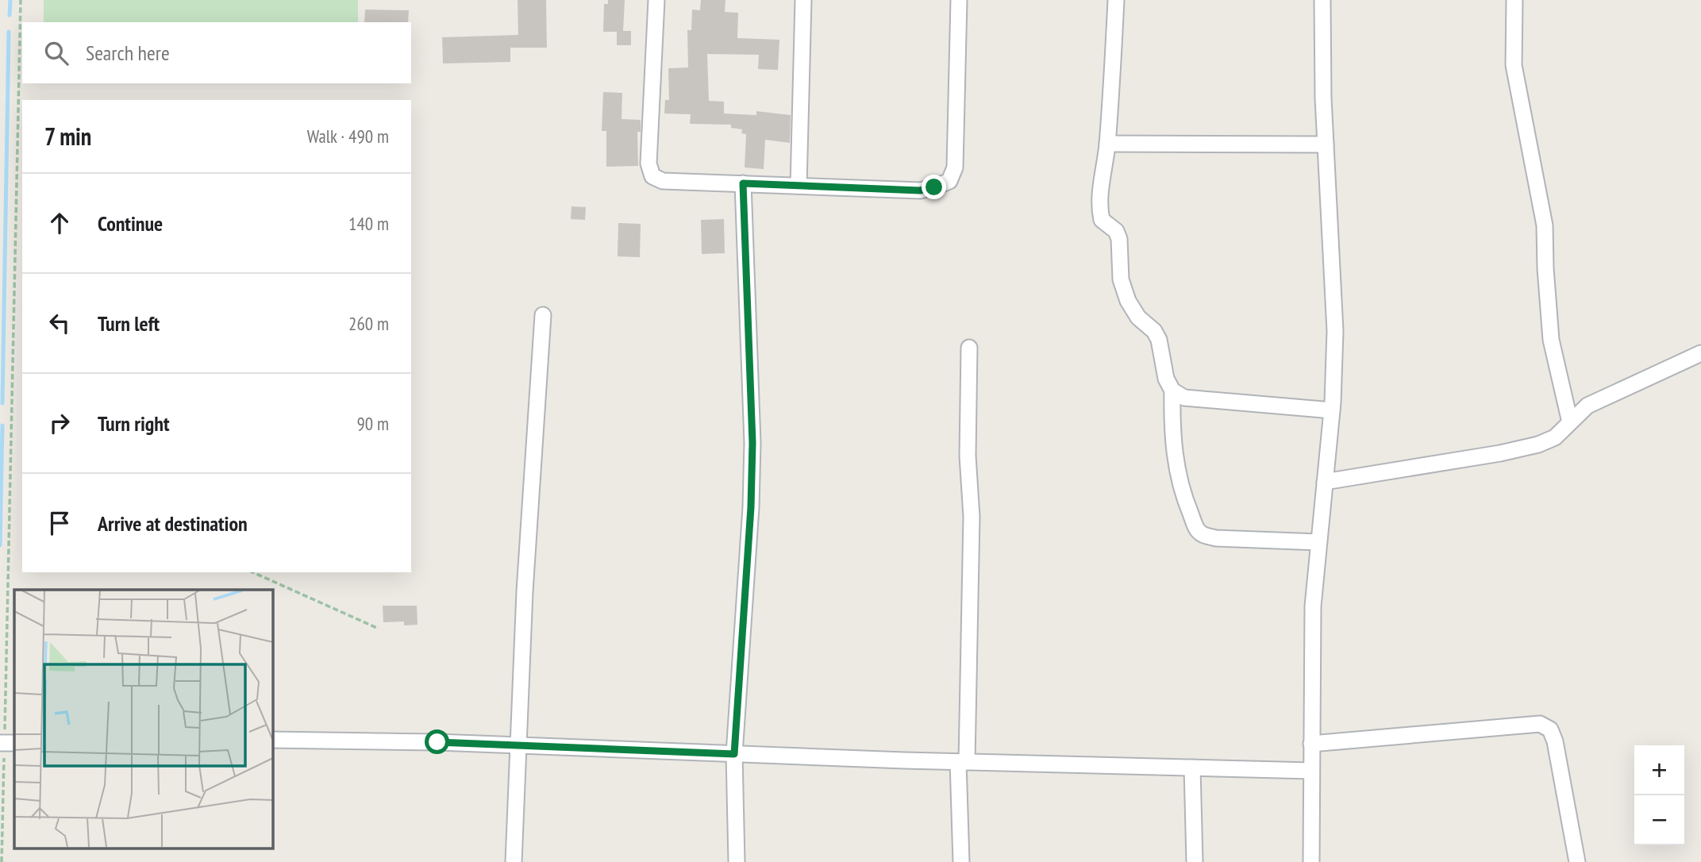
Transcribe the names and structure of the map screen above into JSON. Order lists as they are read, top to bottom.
{
  "page": {
    "search": "Search here",
    "heading": ["7 min", "Walk · 490 m"],
    "list": [
      ["Continue", "140 m"],
      ["Turn left", "260 m"],
      ["Turn right", "90 m"],
      "Arrive at destination"
    ],
    "map_buttons": ["+", "−"]
  }
}
